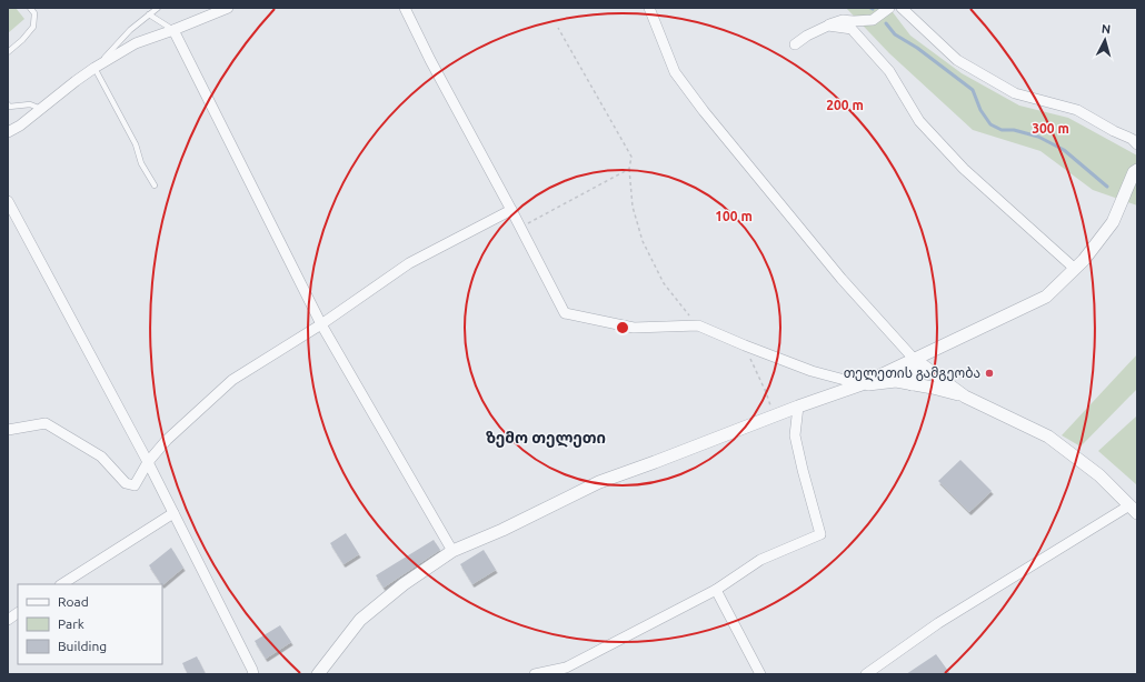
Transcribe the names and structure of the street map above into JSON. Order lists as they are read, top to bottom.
{
  "districts": ["ზემო თელეთი"],
  "places": ["თელეთის გამგეობა"],
  "legend": ["Road", "Park", "Building"],
  "north": "top",
  "rings": ["200 m", "300 m", "100 m"]
}
